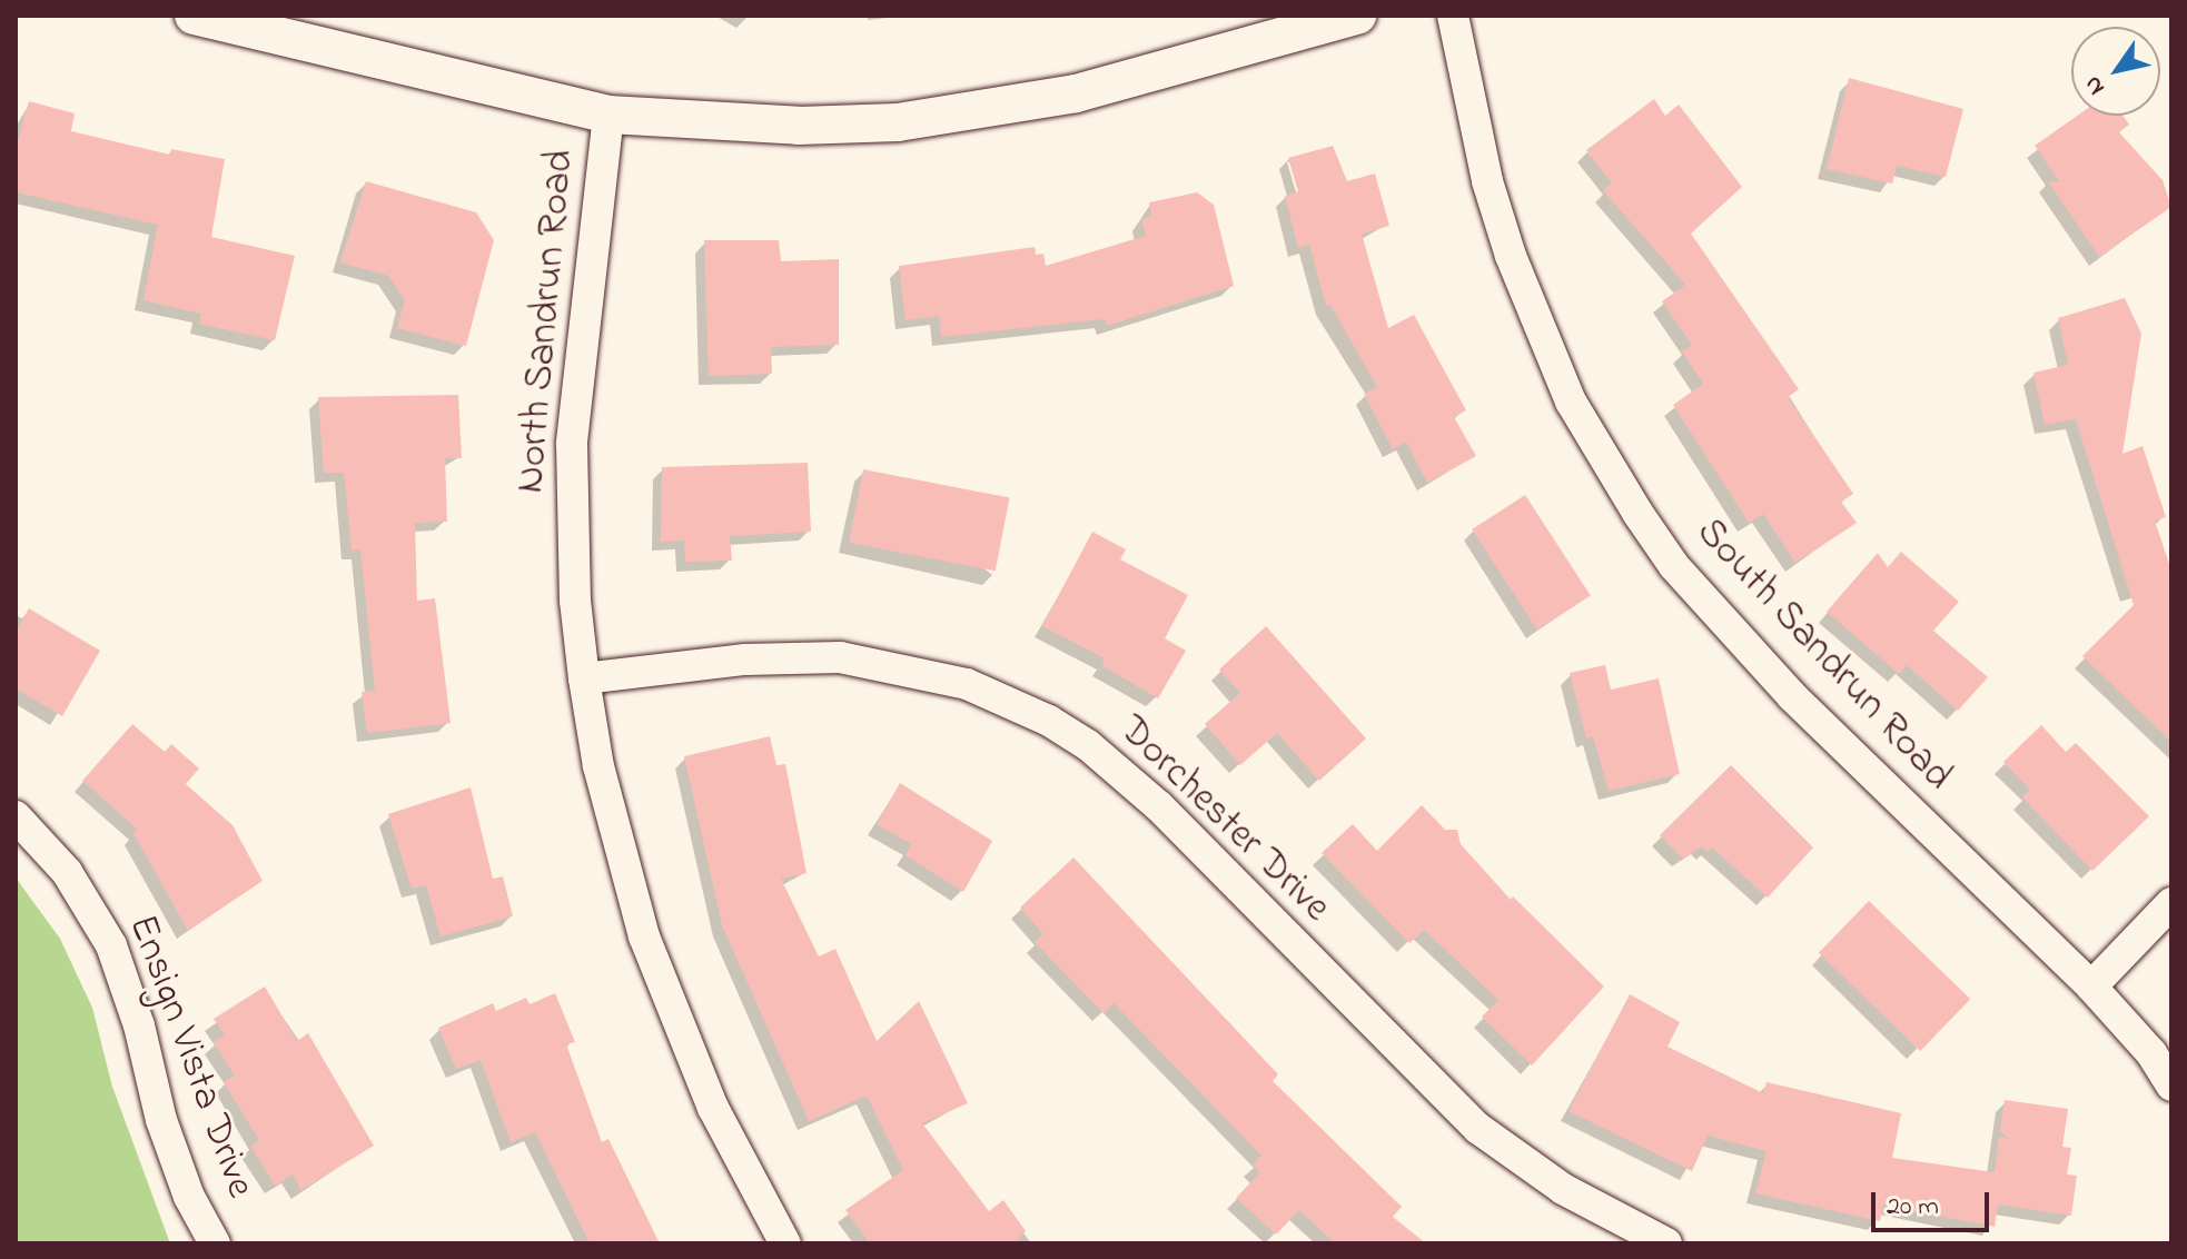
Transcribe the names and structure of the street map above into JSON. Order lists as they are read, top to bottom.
{
  "streets": {
    "street": [
      "North Sandrun Road",
      "South Sandrun Road",
      "Dorchester Drive",
      "Ensign Vista Drive"
    ]
  },
  "crossings": [
    ["North Sandrun Road", "Dorchester Drive"]
  ],
  "scale_bar": "20 m",
  "north": "bottom left"
}
